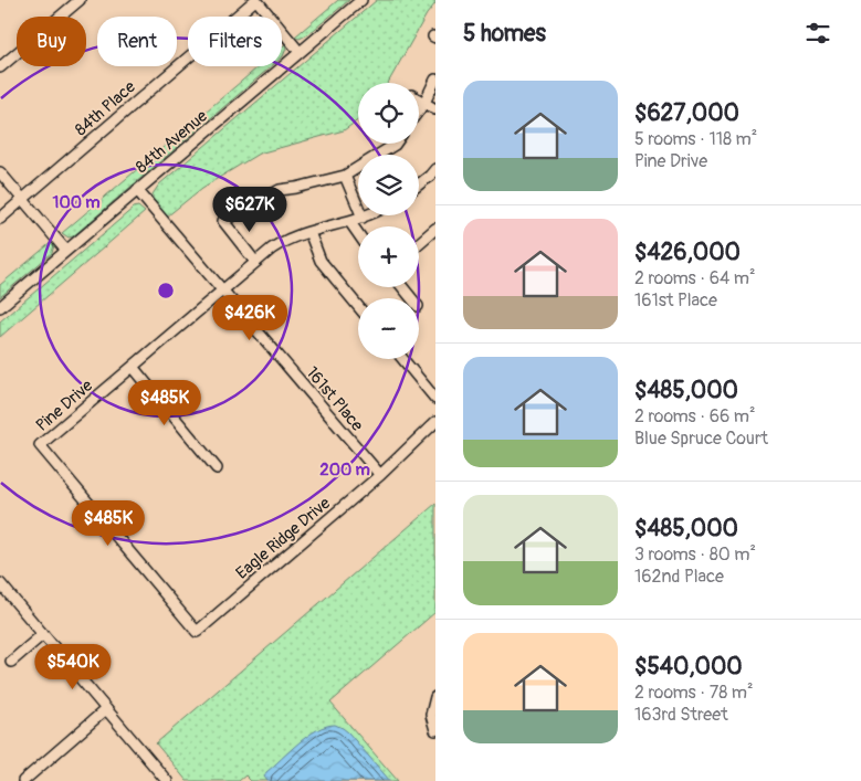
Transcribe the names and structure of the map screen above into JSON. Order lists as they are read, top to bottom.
{
  "streets": {
    "street": [
      "84th Place",
      "84th Avenue",
      "161st Place",
      "Pine Drive",
      "Eagle Ridge Drive"
    ]
  },
  "crossings": [
    ["84th Avenue", "161st Place"],
    ["161st Place", "Pine Drive"],
    ["161st Place", "Eagle Ridge Drive"],
    ["Pine Drive", "Eagle Ridge Drive"]
  ],
  "page": {
    "heading": "5 homes",
    "chip": ["Buy", "Rent", "Filters"],
    "list": [
      {
        "name": "$627,000",
        "note": "5 rooms · 118 m² · Pine Drive"
      },
      {
        "name": "$426,000",
        "note": "2 rooms · 64 m² · 161st Place"
      },
      {
        "name": "$485,000",
        "note": "2 rooms · 66 m² · Blue Spruce Court"
      },
      {
        "name": "$485,000",
        "note": "3 rooms · 80 m² · 162nd Place"
      },
      {
        "name": "$540,000",
        "note": "2 rooms · 78 m² · 163rd Street"
      }
    ],
    "map_buttons": ["+", "−"],
    "price": [
      "$627K",
      "$426K",
      "$485K",
      "$485K",
      "$540K"
    ]
  },
  "rings": ["100 m", "200 m"]
}
